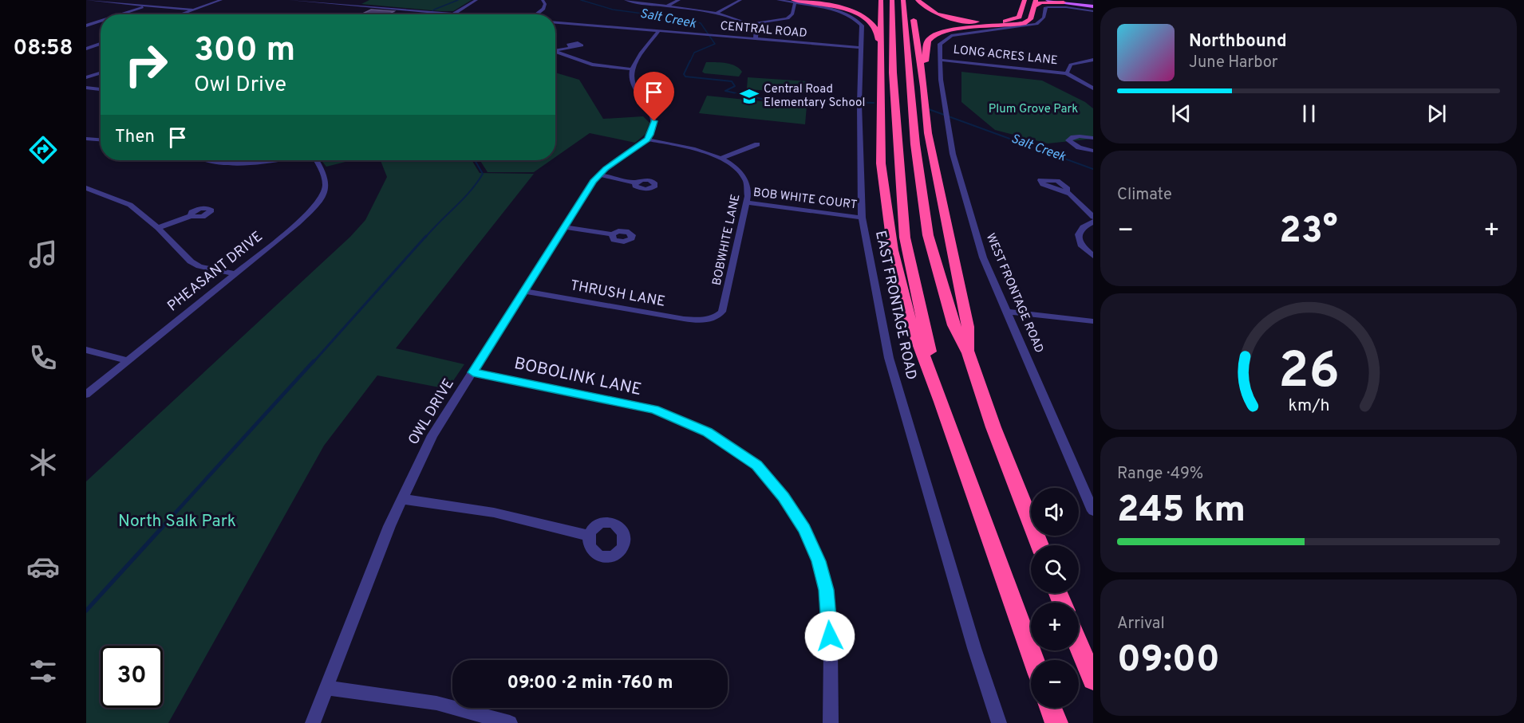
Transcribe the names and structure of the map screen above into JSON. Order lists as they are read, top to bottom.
{
  "streets": {
    "street": [
      "CENTRAL ROAD",
      "LONG ACRES LANE",
      "BOB WHITE COURT",
      "BOBWHITE LANE",
      "PHEASANT DRIVE",
      "WEST FRONTAGE ROAD",
      "THRUSH LANE",
      "EAST FRONTAGE ROAD",
      "BOBOLINK LANE",
      "OWL DRIVE"
    ]
  },
  "crossings": [
    ["CENTRAL ROAD", "EAST FRONTAGE ROAD"],
    ["LONG ACRES LANE", "WEST FRONTAGE ROAD"],
    ["BOB WHITE COURT", "BOBWHITE LANE"],
    ["BOB WHITE COURT", "EAST FRONTAGE ROAD"],
    ["BOBWHITE LANE", "THRUSH LANE"],
    ["BOBWHITE LANE", "OWL DRIVE"],
    ["THRUSH LANE", "OWL DRIVE"],
    ["BOBOLINK LANE", "OWL DRIVE"]
  ],
  "water": ["Salt Creek"],
  "parks": ["Plum Grove Park", "North Salk Park"],
  "places": {
    "school or university": ["Central Road Elementary School"]
  },
  "page": {
    "tabs": "08:58",
    "turn": ["300 m", "Owl Drive"],
    "song": ["Northbound", "June Harbor"],
    "then": "Then",
    "tile": [
      "Climate",
      ["Range · 49%", "245 km"],
      ["Arrival", "09:00"]
    ],
    "heat": ["−", "23°", "+"],
    "map_buttons": ["+", "−"],
    "limit": "30",
    "trip": "09:00 · 2 min · 760 m",
    "gauge": ["26", "km/h"]
  }
}
